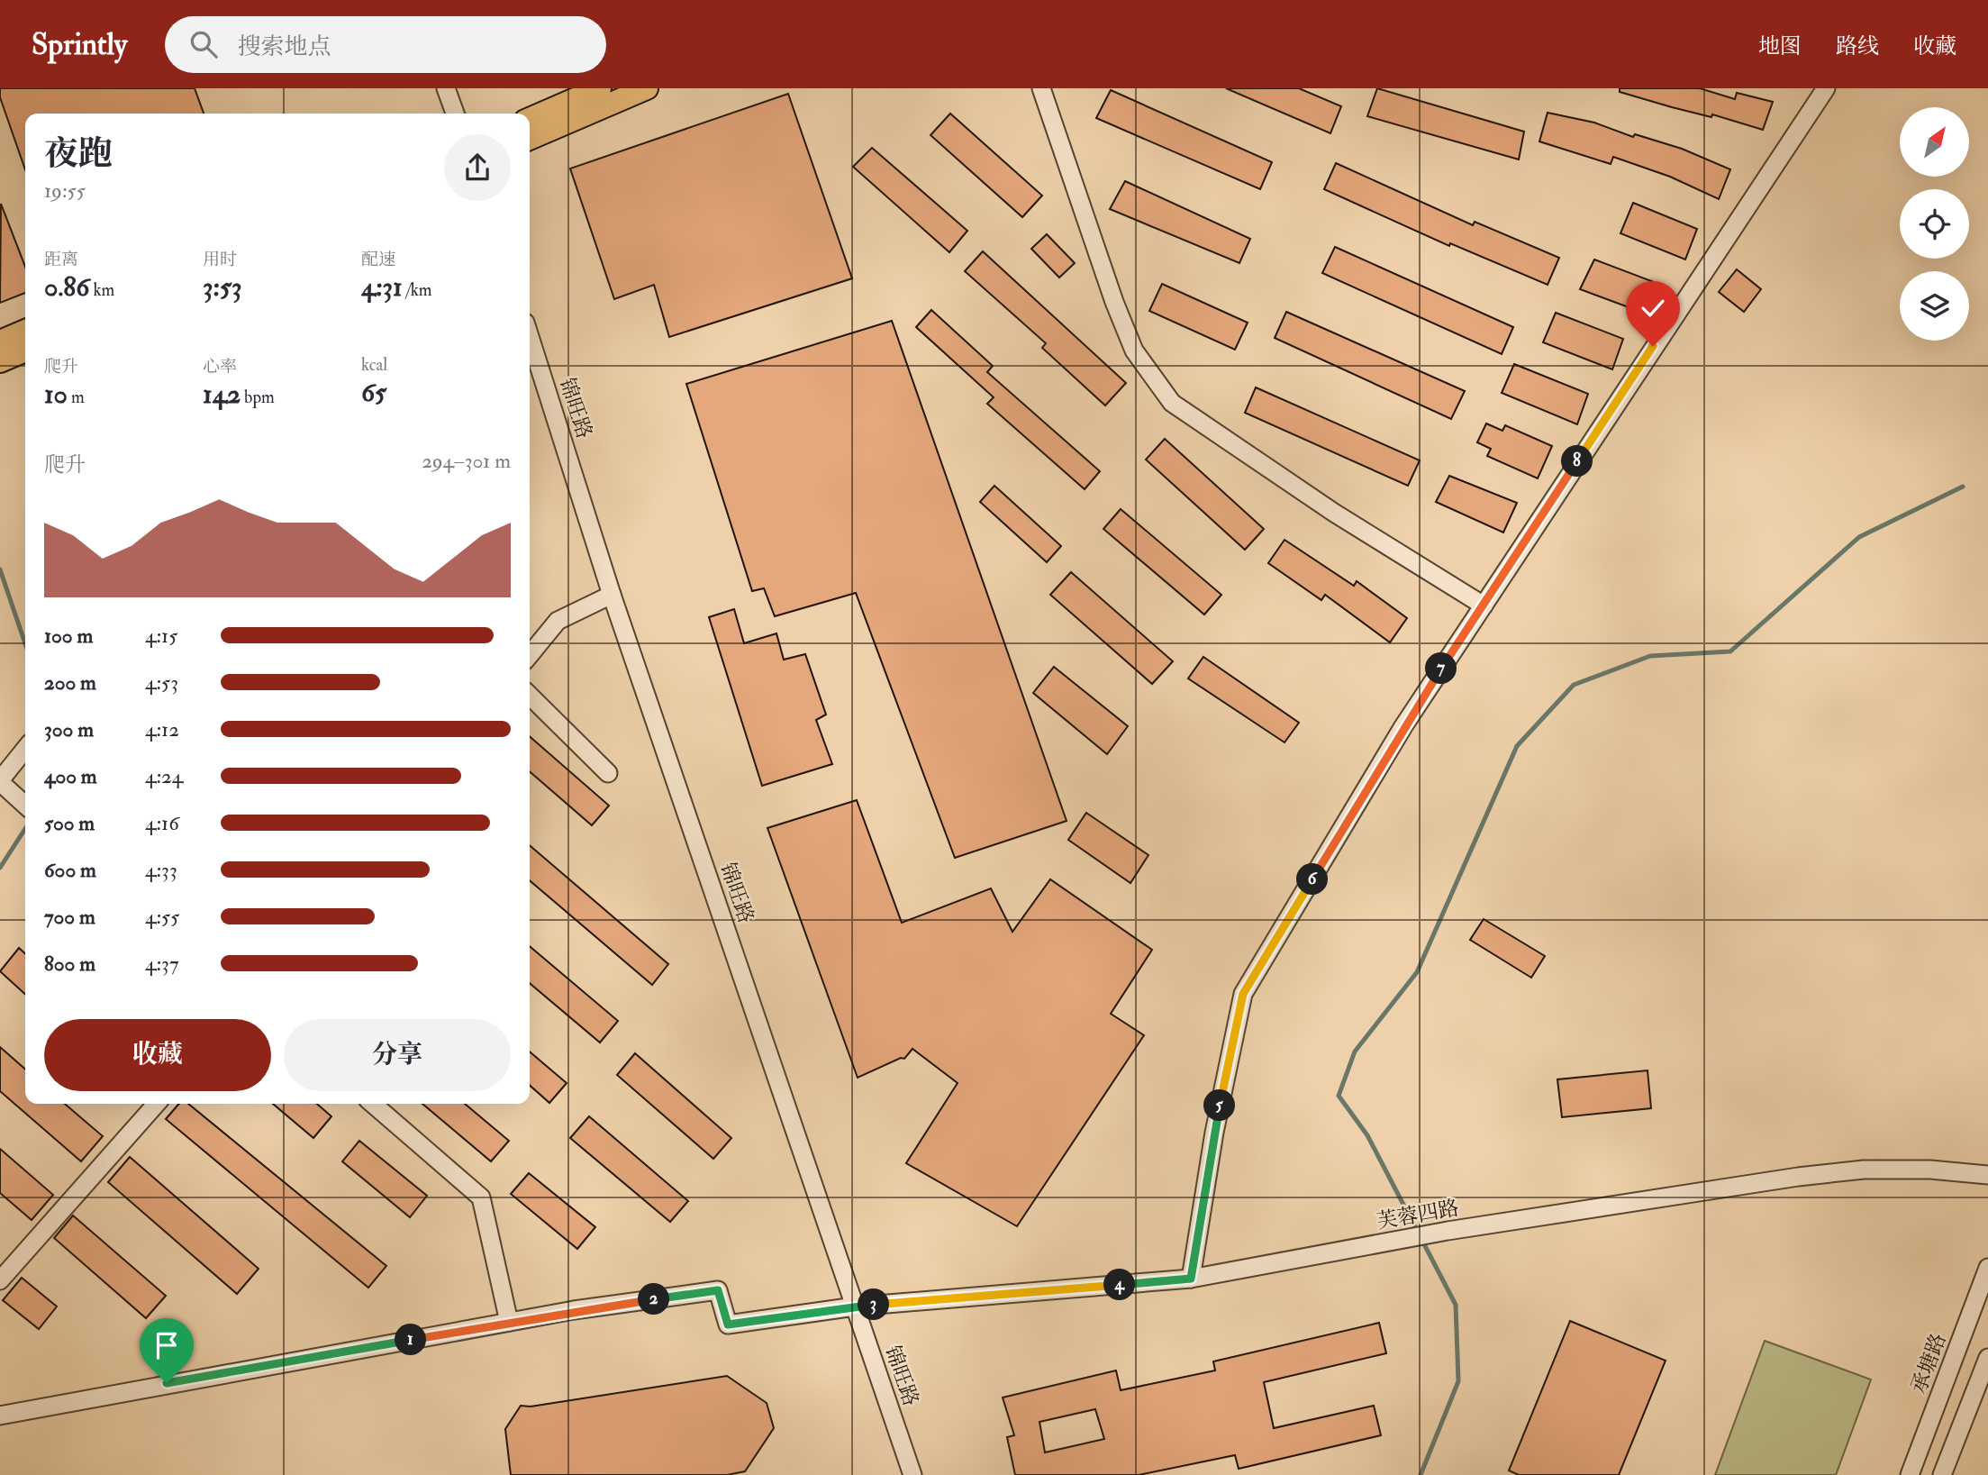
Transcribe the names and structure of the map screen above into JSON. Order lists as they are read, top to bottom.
{
  "streets": {
    "street": ["锦旺路", "芙蓉四路", "承塘路"]
  },
  "crossings": [
    ["锦旺路", "芙蓉四路"]
  ],
  "north": "top right",
  "page": {
    "header": "Sprintly",
    "search": "搜索地点",
    "nav": ["地图", "路线", "收藏"],
    "heading": ["夜跑", "19:55"],
    "stats": [
      ["距离", "0.86 km"],
      ["用时", "3:53"],
      ["配速", "4:31 /km"],
      ["爬升", "10 m"],
      ["心率", "142 bpm"],
      ["kcal", "65"]
    ],
    "chart": ["爬升", "294–301 m"],
    "pins": [
      "8",
      "7",
      "6",
      "5",
      "4",
      "2",
      "3",
      "1"
    ],
    "list": [
      {
        "name": "100 m",
        "note": "4:15"
      },
      {
        "name": "200 m",
        "note": "4:53"
      },
      {
        "name": "300 m",
        "note": "4:12"
      },
      {
        "name": "400 m",
        "note": "4:24"
      },
      {
        "name": "500 m",
        "note": "4:16"
      },
      {
        "name": "600 m",
        "note": "4:33"
      },
      {
        "name": "700 m",
        "note": "4:55"
      },
      {
        "name": "800 m",
        "note": "4:37"
      }
    ],
    "buttons": ["收藏", "分享"]
  }
}
